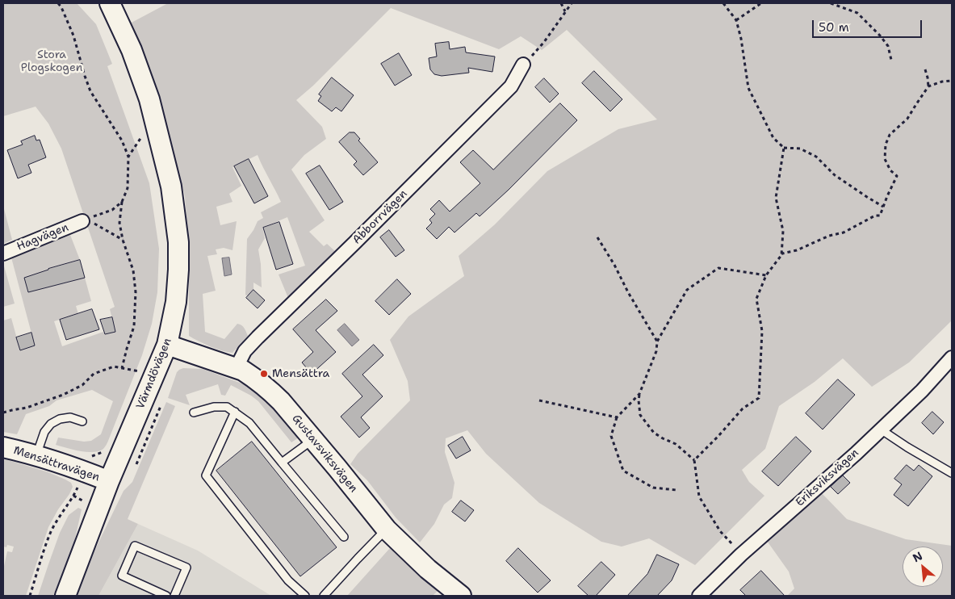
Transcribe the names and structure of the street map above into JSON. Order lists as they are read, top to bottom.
{
  "streets": {
    "main road": ["Värmdövägen", "Gustavsviksvägen", "Mensättravägen"],
    "street": ["Abborrvägen", "Hagvägen", "Eriksviksvägen"]
  },
  "crossings": [
    ["Abborrvägen", "Gustavsviksvägen"],
    ["Värmdövägen", "Gustavsviksvägen"],
    ["Värmdövägen", "Mensättravägen"]
  ],
  "parks": ["Stora Plogskogen"],
  "places": ["Mensättra"],
  "scale_bar": "50 m",
  "north": "top left"
}
